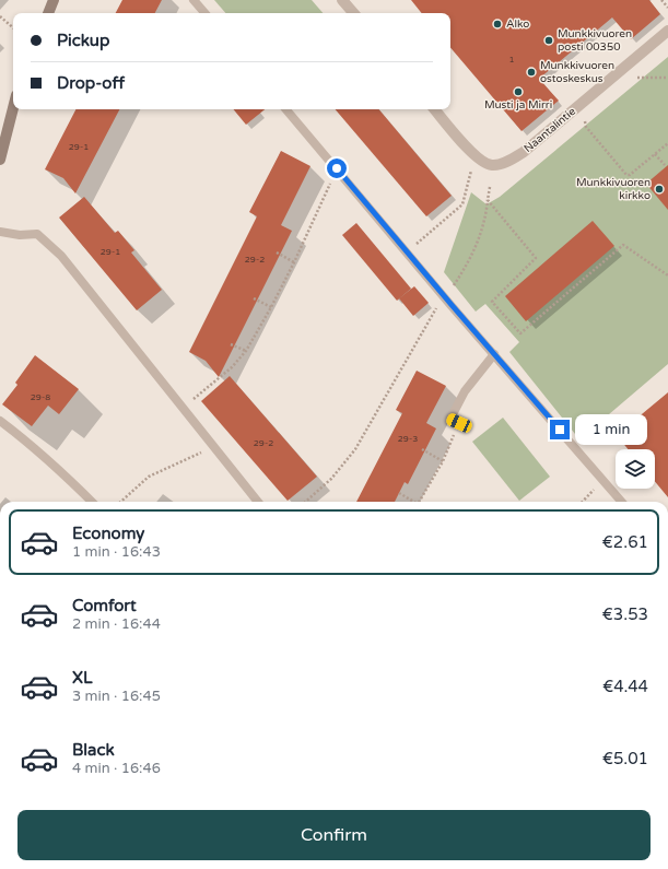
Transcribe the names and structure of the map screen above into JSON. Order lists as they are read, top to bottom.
{
  "streets": {
    "street": ["Naantalintie"]
  },
  "places": [
    "Alko",
    "Munkkivuoren posti 00350",
    "Munkkivuoren ostoskeskus",
    "Musti ja Mirri",
    "Munkkivuoren kirkko"
  ],
  "house_numbers": [
    "1",
    "29-1",
    "29-1",
    "29-2",
    "29-8",
    "29-3",
    "29-2"
  ],
  "page": {
    "banner": ["Pickup", "Drop-off"],
    "bubble": "1 min",
    "list": [
      {
        "name": "Economy",
        "note": "1 min · 16:43",
        "value": "€2.61"
      },
      {
        "name": "Comfort",
        "note": "2 min · 16:44",
        "value": "€3.53"
      },
      {
        "name": "XL",
        "note": "3 min · 16:45",
        "value": "€4.44"
      },
      {
        "name": "Black",
        "note": "4 min · 16:46",
        "value": "€5.01"
      }
    ],
    "buttons": "Confirm"
  }
}
